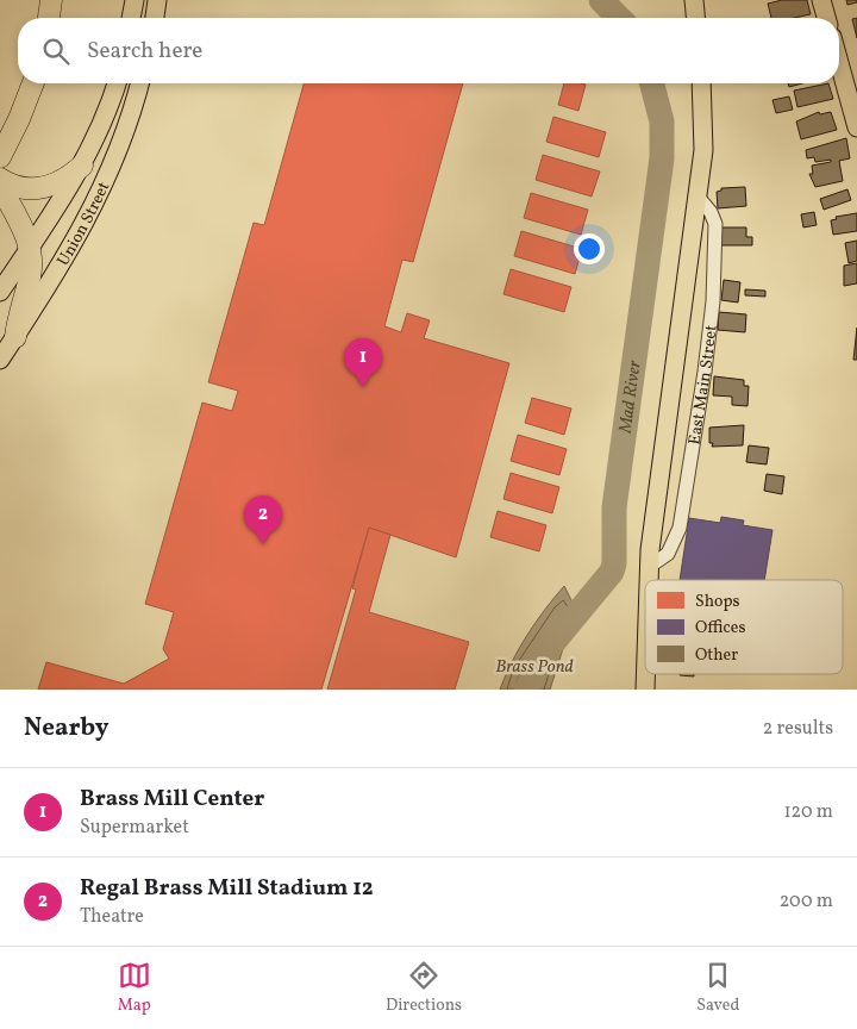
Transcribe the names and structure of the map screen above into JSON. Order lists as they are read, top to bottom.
{
  "streets": {
    "main road": ["Union Street", "East Main Street"]
  },
  "water": ["Mad River", "Brass Pond"],
  "legend": ["Shops", "Offices", "Other"],
  "page": {
    "search": "Search here",
    "pins": ["1", "2"],
    "heading": ["Nearby", "2 results"],
    "list": [
      {
        "mark": "1",
        "name": "Brass Mill Center",
        "note": "Supermarket",
        "value": "120 m"
      },
      {
        "mark": "2",
        "name": "Regal Brass Mill Stadium 12",
        "note": "Theatre",
        "value": "200 m"
      }
    ],
    "nav": ["Map", "Directions", "Saved"]
  }
}
